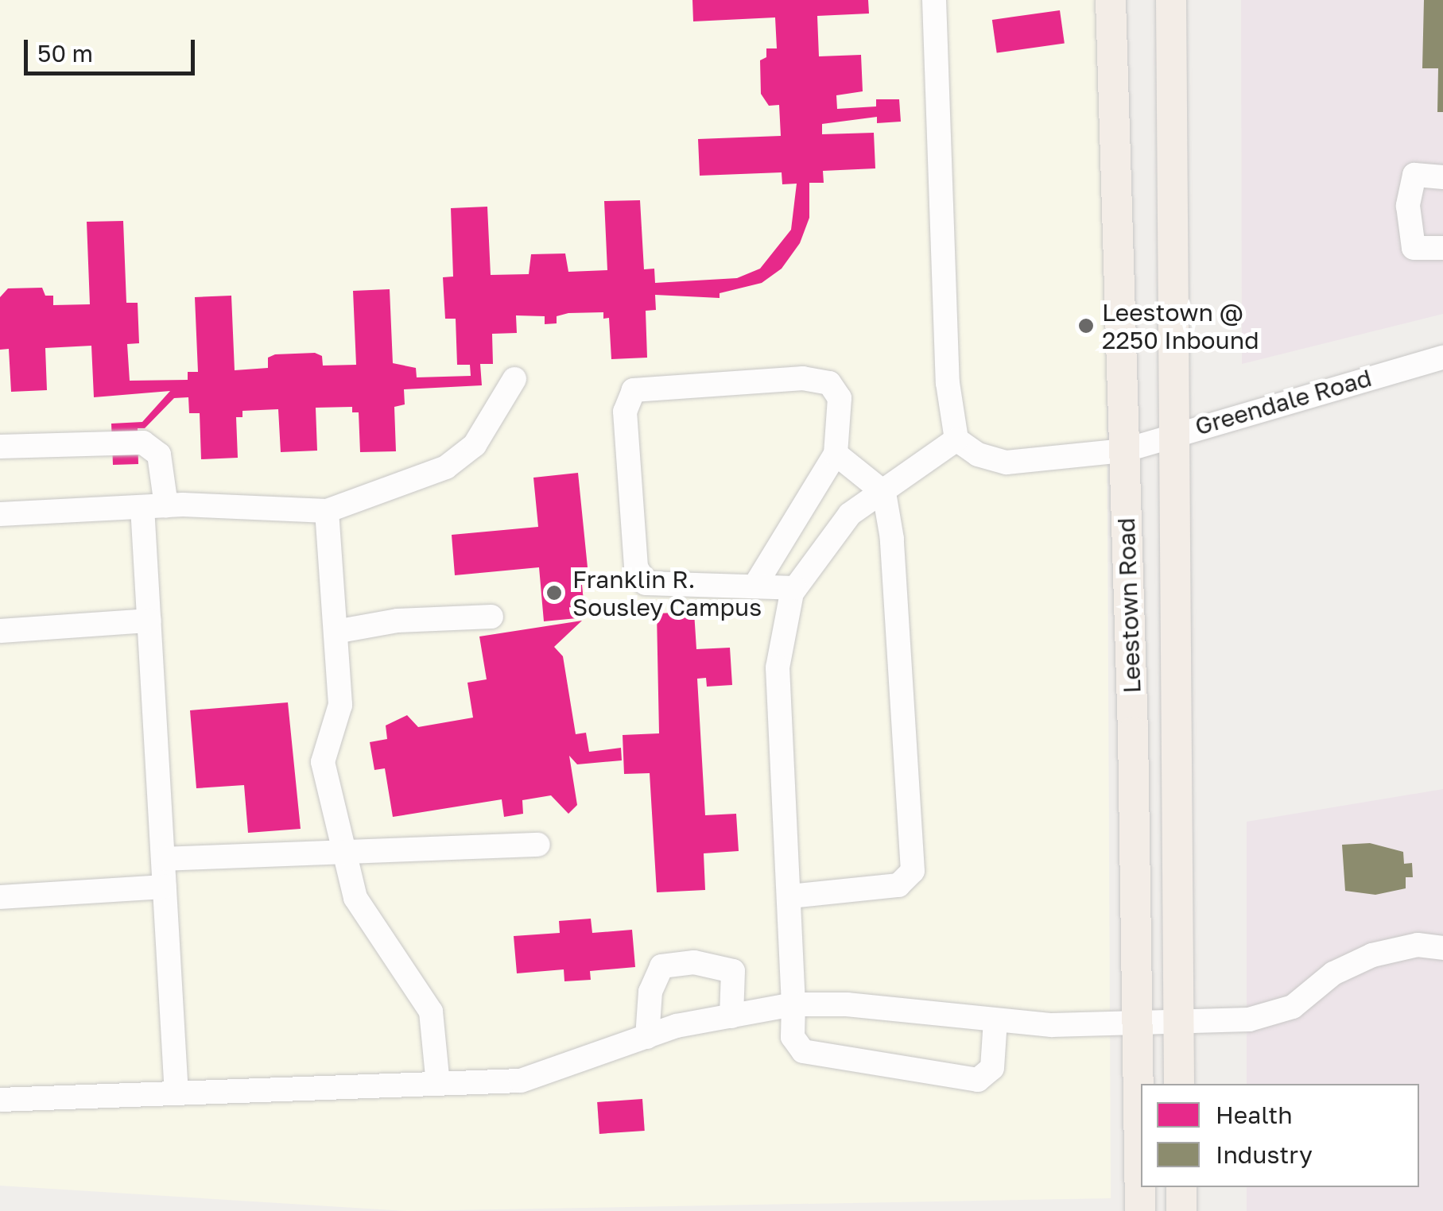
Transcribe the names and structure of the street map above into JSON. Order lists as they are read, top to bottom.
{
  "streets": {
    "main road": ["Leestown Road"],
    "street": ["Greendale Road"]
  },
  "crossings": [
    ["Greendale Road", "Leestown Road"]
  ],
  "places": ["Leestown @ 2250 Inbound", "Franklin R. Sousley Campus"],
  "legend": ["Health", "Industry"],
  "scale_bar": "50 m"
}
